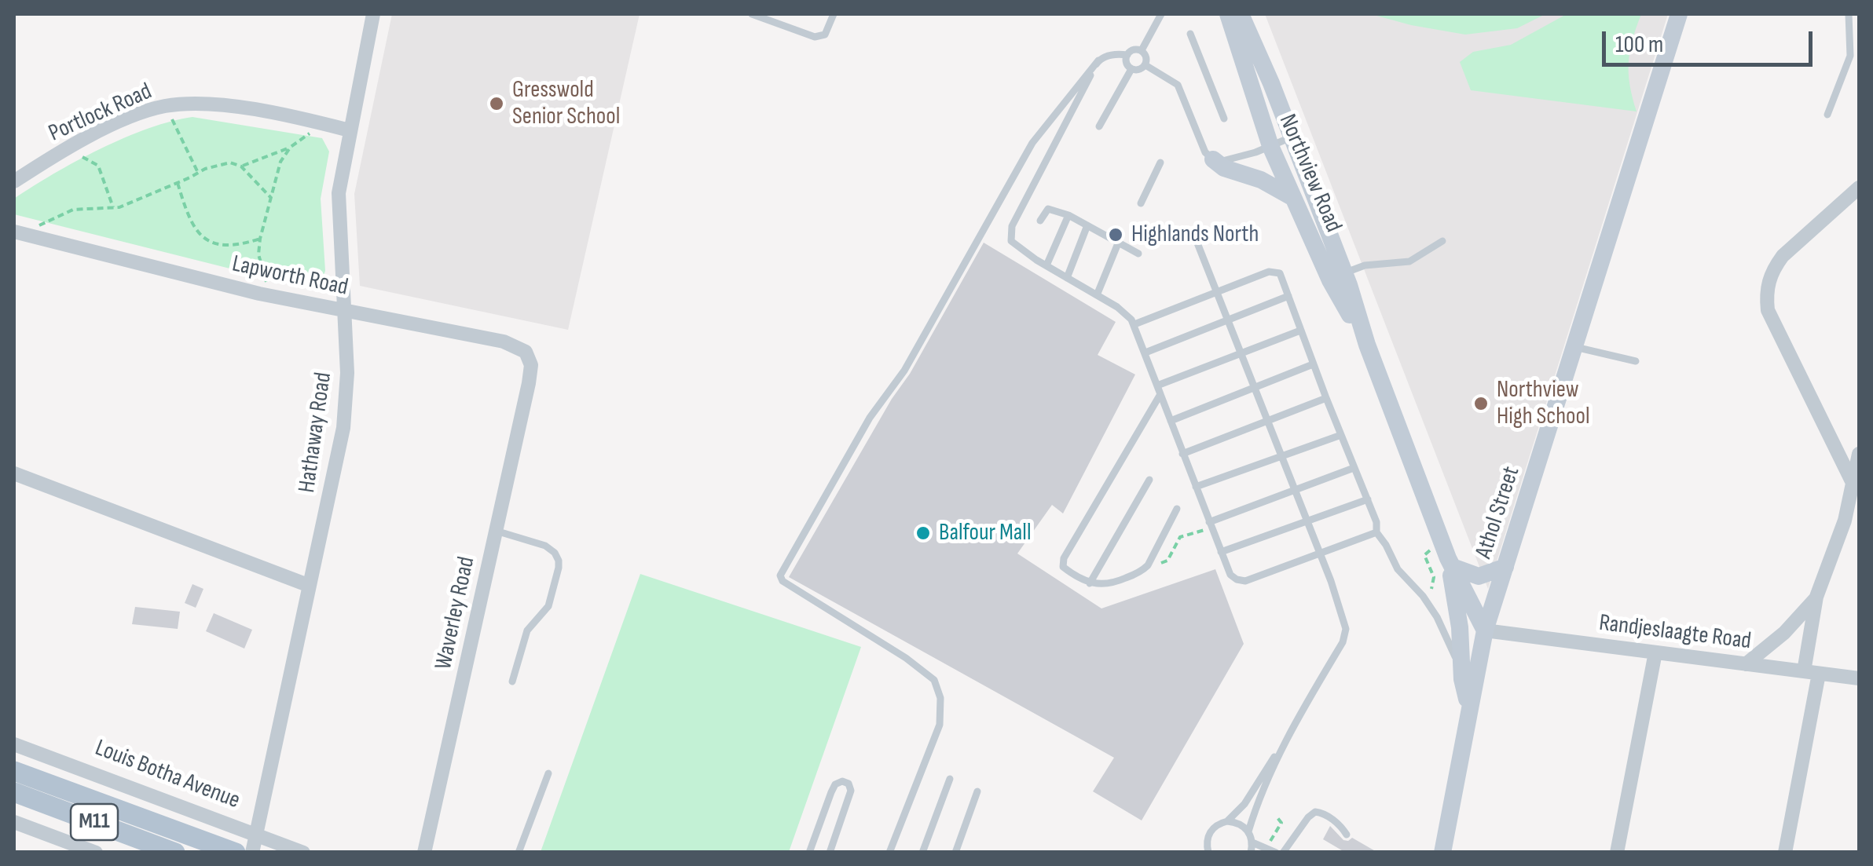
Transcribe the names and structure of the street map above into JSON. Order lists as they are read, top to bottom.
{
  "streets": {
    "main road": [
      "Northview Road",
      "Athol Street",
      "Louis Botha Avenue",
      "M11"
    ],
    "street": [
      "Portlock Road",
      "Lapworth Road",
      "Hathaway Road",
      "Waverley Road",
      "Randjeslaagte Road"
    ]
  },
  "crossings": [
    ["Portlock Road", "Hathaway Road"],
    ["Northview Road", "Athol Street"],
    ["Northview Road", "Randjeslaagte Road"],
    ["Lapworth Road", "Hathaway Road"],
    ["Lapworth Road", "Waverley Road"],
    ["Hathaway Road", "Louis Botha Avenue"],
    ["Athol Street", "Randjeslaagte Road"]
  ],
  "places": [
    "Gresswold Senior School",
    "Highlands North",
    "Northview High School",
    "Balfour Mall"
  ],
  "scale_bar": "100 m"
}
